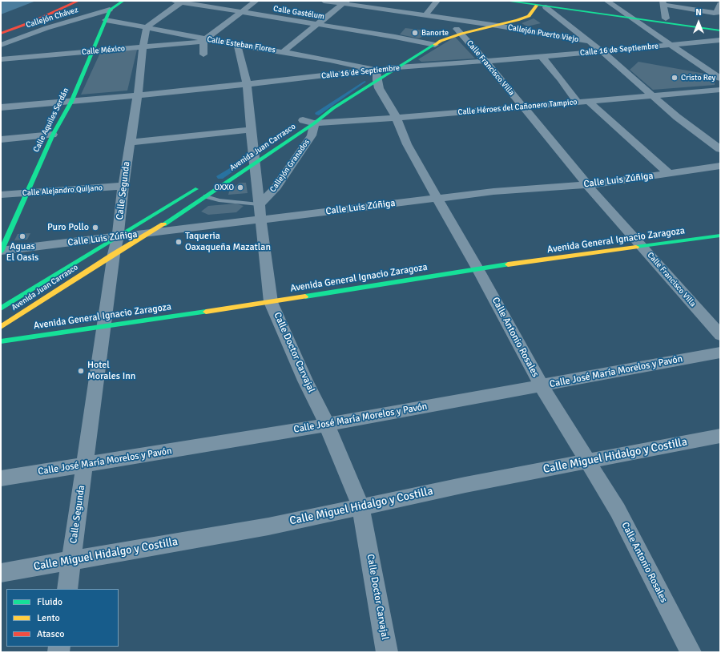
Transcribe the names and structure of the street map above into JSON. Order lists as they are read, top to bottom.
{
  "streets": {
    "street": [
      "Calle Gastélum",
      "Callejón Chávez",
      "Callejón Puerto Viejo",
      "Calle Esteban Flores",
      "Calle 16 de Septiembre",
      "Calle México",
      "Calle Francisco Villa",
      "Calle Héroes del Cañonero Tampico",
      "Calle Aquiles Serdán",
      "Avenida Juan Carrasco",
      "Callejón Granados",
      "Calle Luis Zúñiga",
      "Calle Alejandro Quijano",
      "Calle Segunda",
      "Avenida General Ignacio Zaragoza",
      "Calle Antonio Rosales",
      "Calle Doctor Carvajal",
      "Calle José María Morelos y Pavón",
      "Calle Miguel Hidalgo y Costilla"
    ]
  },
  "crossings": [
    ["Callejón Chávez", "Calle Aquiles Serdán"],
    ["Calle Esteban Flores", "Calle 16 de Septiembre"],
    ["Calle Esteban Flores", "Calle México"],
    ["Calle Esteban Flores", "Calle Aquiles Serdán"],
    ["Calle Esteban Flores", "Avenida Juan Carrasco"],
    ["Calle Esteban Flores", "Calle Segunda"],
    ["Calle Esteban Flores", "Calle Antonio Rosales"],
    ["Calle Esteban Flores", "Calle Doctor Carvajal"],
    ["Calle 16 de Septiembre", "Calle Francisco Villa"],
    ["Calle 16 de Septiembre", "Calle Aquiles Serdán"],
    ["Calle 16 de Septiembre", "Avenida Juan Carrasco"],
    ["Calle 16 de Septiembre", "Calle Segunda"],
    ["Calle 16 de Septiembre", "Calle Antonio Rosales"],
    ["Calle 16 de Septiembre", "Calle Doctor Carvajal"],
    ["Calle México", "Calle Aquiles Serdán"],
    ["Calle México", "Calle Segunda"],
    ["Calle Francisco Villa", "Calle Héroes del Cañonero Tampico"],
    ["Calle Francisco Villa", "Calle Luis Zúñiga"],
    ["Calle Francisco Villa", "Avenida General Ignacio Zaragoza"],
    ["Calle Héroes del Cañonero Tampico", "Avenida Juan Carrasco"],
    ["Calle Héroes del Cañonero Tampico", "Callejón Granados"],
    ["Calle Héroes del Cañonero Tampico", "Calle Antonio Rosales"],
    ["Calle Aquiles Serdán", "Calle Luis Zúñiga"],
    ["Calle Aquiles Serdán", "Calle Alejandro Quijano"],
    ["Avenida Juan Carrasco", "Callejón Granados"],
    ["Avenida Juan Carrasco", "Calle Luis Zúñiga"],
    ["Avenida Juan Carrasco", "Calle Segunda"],
    ["Avenida Juan Carrasco", "Calle Antonio Rosales"],
    ["Avenida Juan Carrasco", "Calle Doctor Carvajal"],
    ["Callejón Granados", "Calle Doctor Carvajal"],
    ["Calle Luis Zúñiga", "Calle Segunda"],
    ["Calle Luis Zúñiga", "Calle Antonio Rosales"],
    ["Calle Luis Zúñiga", "Calle Doctor Carvajal"],
    ["Calle Alejandro Quijano", "Calle Segunda"],
    ["Calle Segunda", "Avenida General Ignacio Zaragoza"],
    ["Calle Segunda", "Calle José María Morelos y Pavón"],
    ["Calle Segunda", "Calle Miguel Hidalgo y Costilla"],
    ["Avenida General Ignacio Zaragoza", "Calle Antonio Rosales"],
    ["Avenida General Ignacio Zaragoza", "Calle Doctor Carvajal"],
    ["Calle Antonio Rosales", "Calle José María Morelos y Pavón"],
    ["Calle Antonio Rosales", "Calle Miguel Hidalgo y Costilla"],
    ["Calle Doctor Carvajal", "Calle José María Morelos y Pavón"],
    ["Calle Doctor Carvajal", "Calle Miguel Hidalgo y Costilla"]
  ],
  "places": [
    "Banorte",
    "Cristo Rey",
    "OXXO",
    "Puro Pollo",
    "Aguas El Oasis",
    "Taqueria Oaxaqueña Mazatlan",
    "Hotel Morales Inn"
  ],
  "legend": ["Fluido", "Lento", "Atasco"],
  "north": "top"
}
